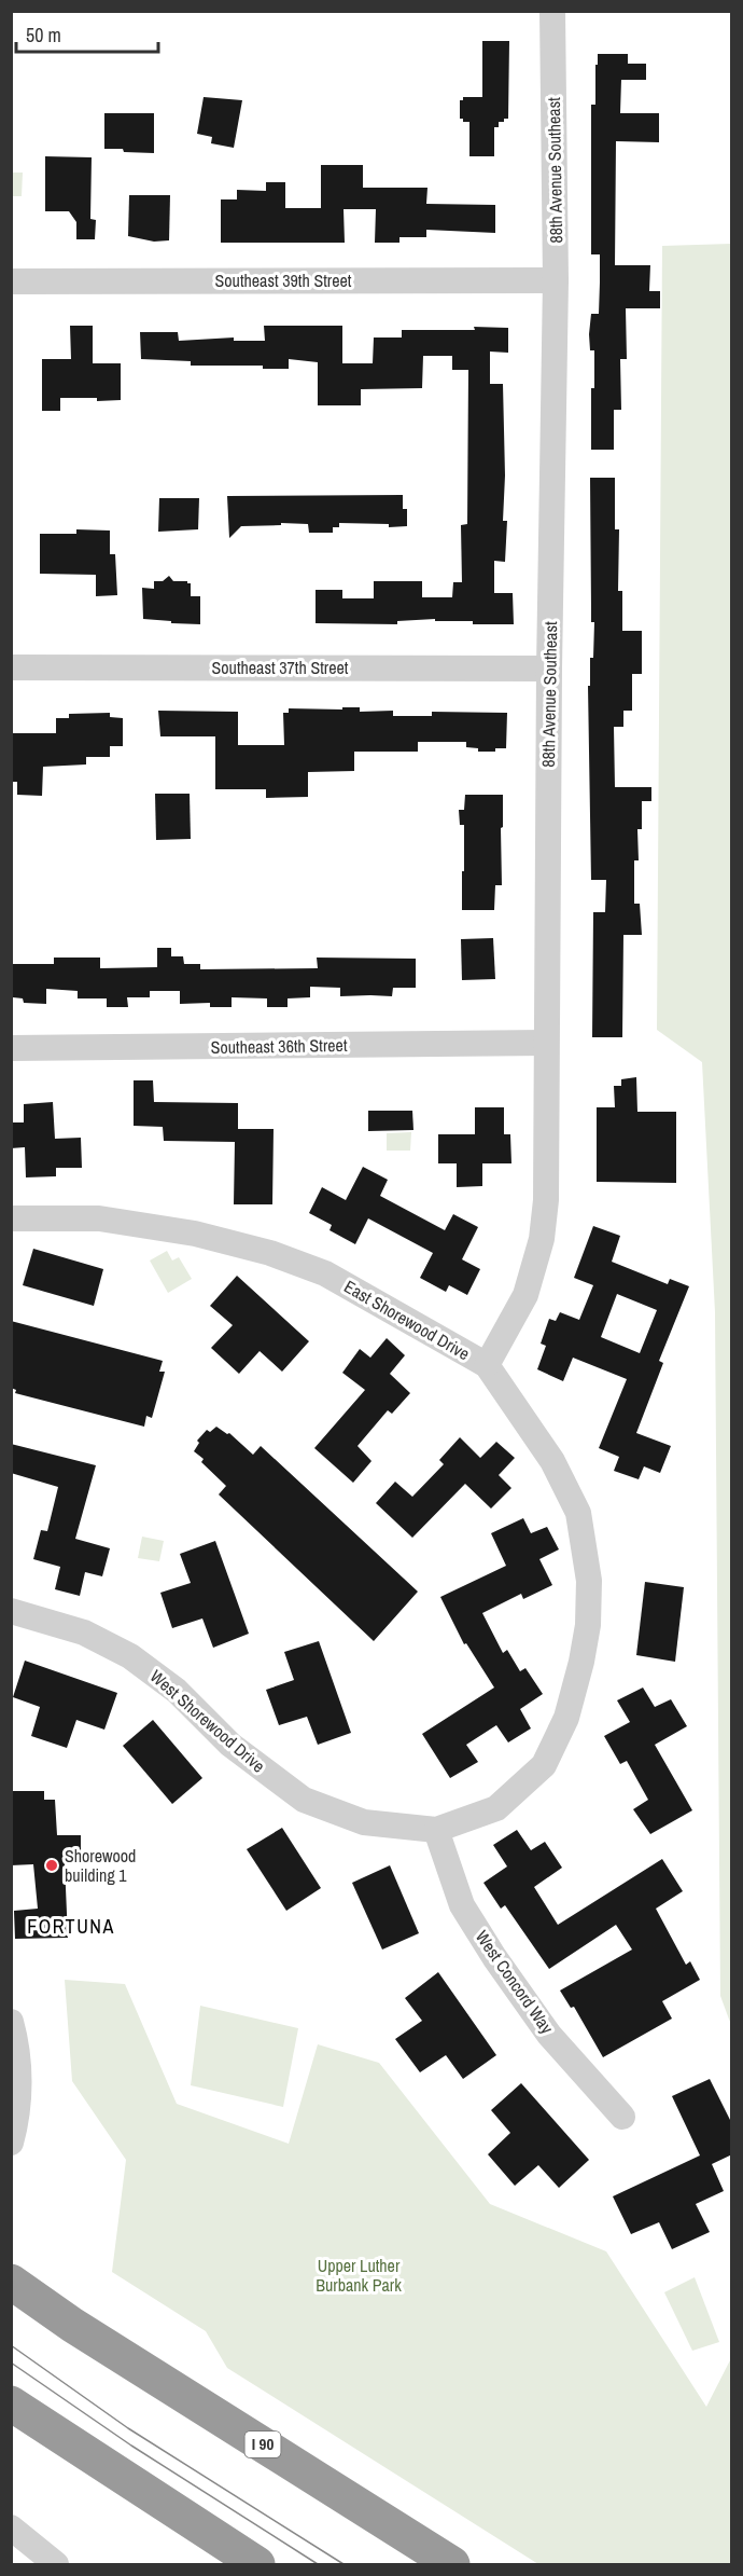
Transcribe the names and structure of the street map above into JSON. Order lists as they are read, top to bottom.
{
  "streets": {
    "highway": ["I 90"],
    "street": [
      "88th Avenue Southeast",
      "Southeast 39th Street",
      "Southeast 37th Street",
      "Southeast 36th Street",
      "East Shorewood Drive",
      "West Shorewood Drive",
      "West Concord Way"
    ]
  },
  "crossings": [
    ["88th Avenue Southeast", "Southeast 39th Street"],
    ["88th Avenue Southeast", "Southeast 37th Street"],
    ["88th Avenue Southeast", "Southeast 36th Street"],
    ["88th Avenue Southeast", "East Shorewood Drive"],
    ["East Shorewood Drive", "West Shorewood Drive"],
    ["West Shorewood Drive", "West Concord Way"]
  ],
  "districts": ["FORTUNA"],
  "parks": ["Upper Luther Burbank Park"],
  "places": ["Shorewood building 1"],
  "scale_bar": "50 m"
}
